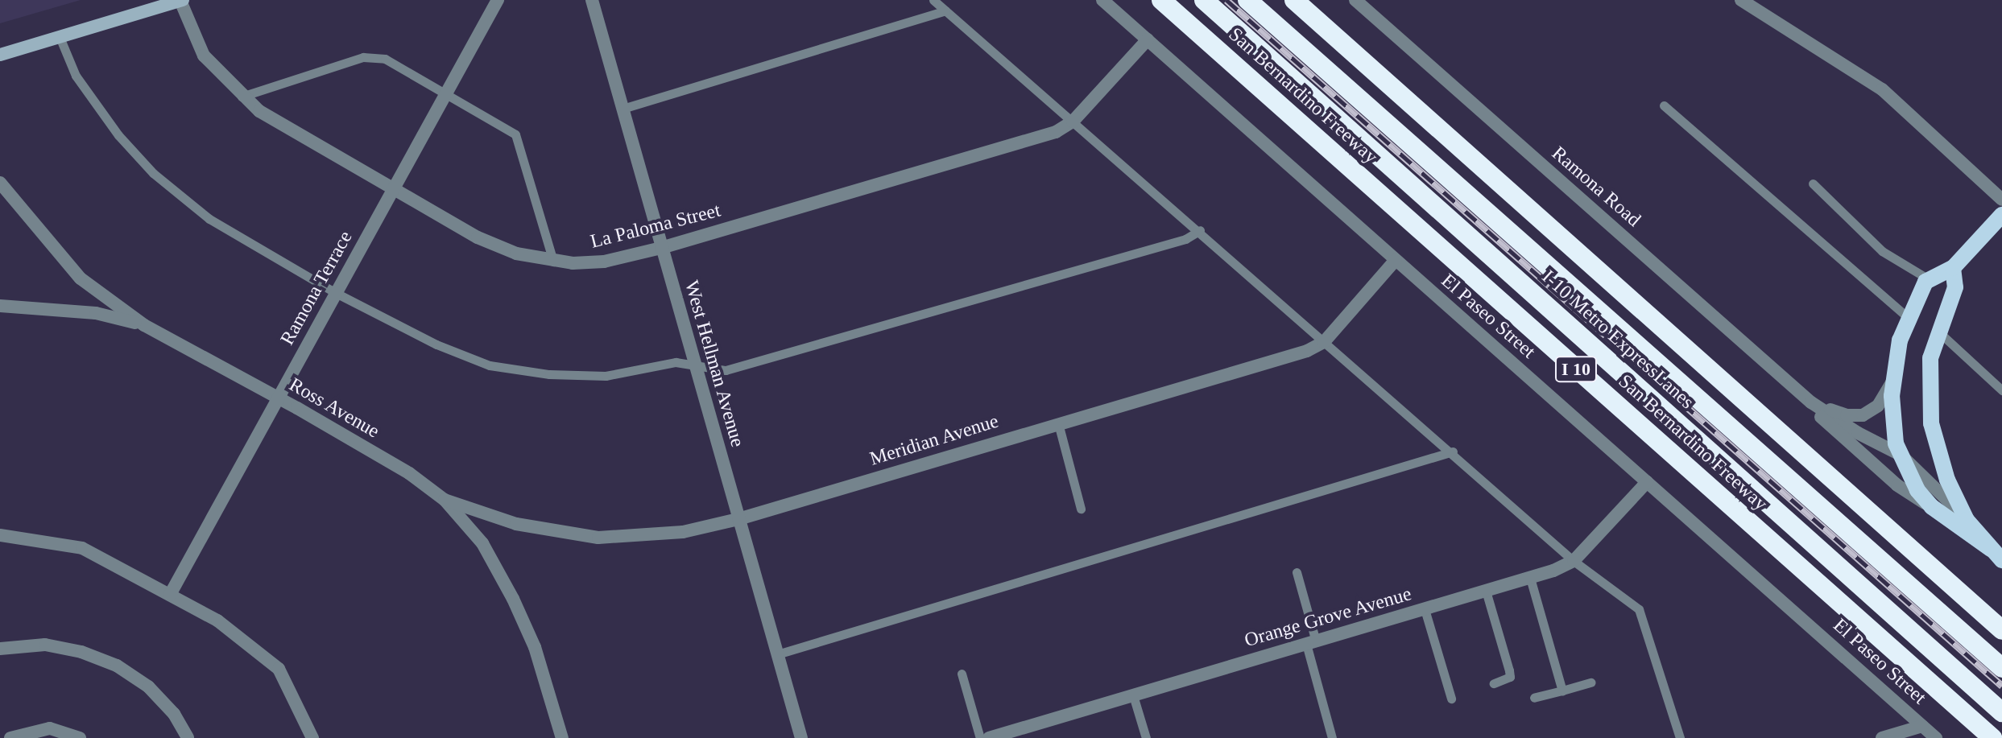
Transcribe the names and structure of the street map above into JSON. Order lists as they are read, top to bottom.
{
  "streets": {
    "highway": ["San Bernardino Freeway", "I-10 Metro ExpressLanes", "I 10"],
    "street": [
      "Ramona Road",
      "La Paloma Street",
      "Ramona Terrace",
      "El Paseo Street",
      "West Hellman Avenue",
      "Ross Avenue",
      "Meridian Avenue",
      "Orange Grove Avenue"
    ]
  },
  "crossings": [
    ["La Paloma Street", "Ramona Terrace"],
    ["La Paloma Street", "El Paseo Street"],
    ["La Paloma Street", "West Hellman Avenue"],
    ["Ramona Terrace", "Ross Avenue"],
    ["El Paseo Street", "Meridian Avenue"],
    ["El Paseo Street", "Orange Grove Avenue"],
    ["West Hellman Avenue", "Meridian Avenue"],
    ["Ross Avenue", "Meridian Avenue"]
  ]
}
